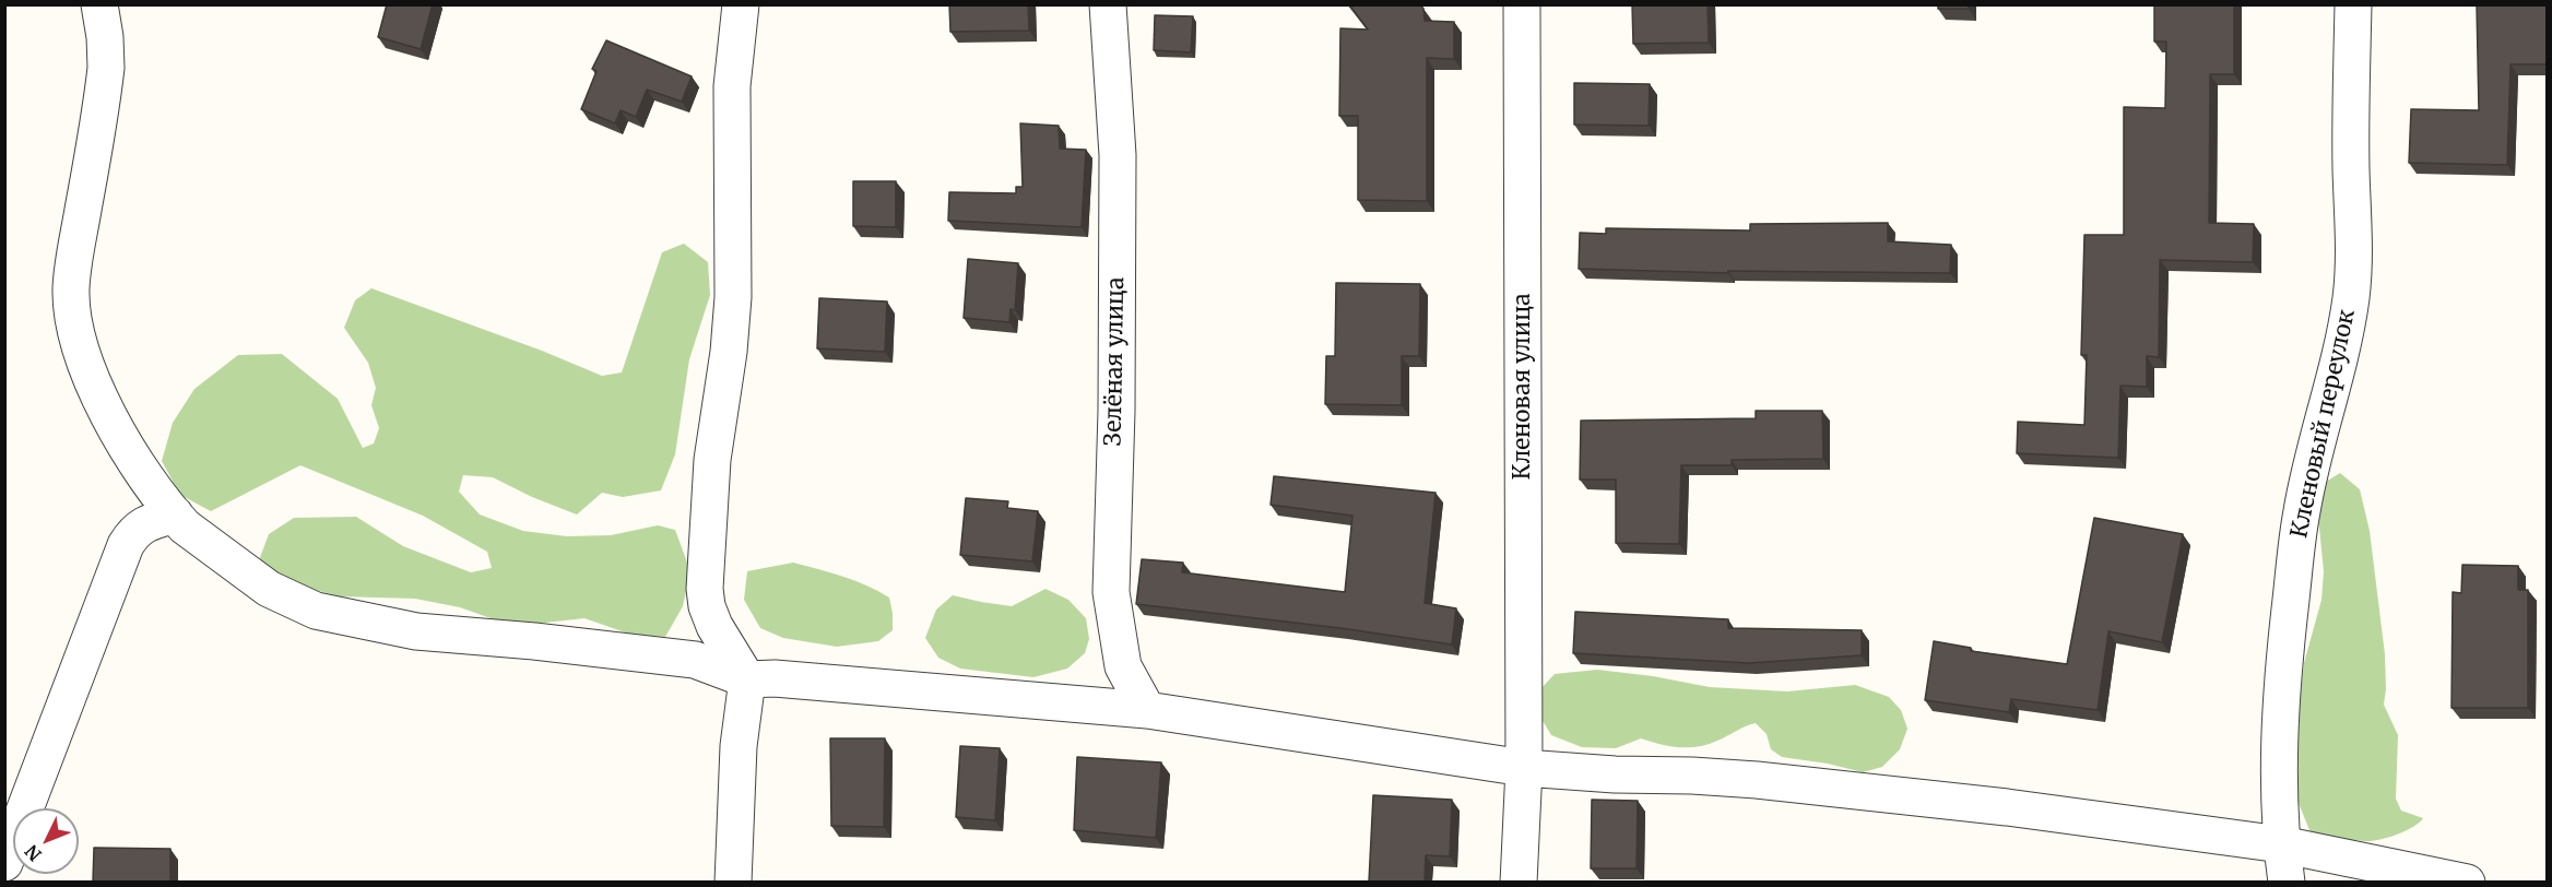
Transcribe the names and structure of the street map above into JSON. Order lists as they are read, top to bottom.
{
  "streets": {
    "street": ["Зелёная улица", "Кленовая улица", "Кленовый переулок"]
  },
  "north": "bottom left"
}
